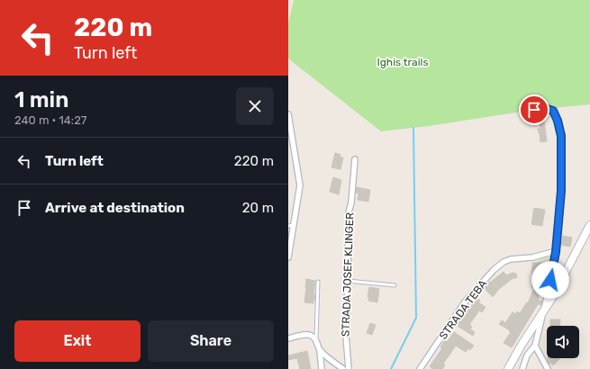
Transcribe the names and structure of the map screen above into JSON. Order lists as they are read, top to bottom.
{
  "streets": {
    "street": ["STRADA JOSEF KLINGER", "STRADA TEBA"]
  },
  "parks": ["Ighis trails"],
  "page": {
    "turn": ["220 m", "Turn left"],
    "heading": ["1 min", "240 m · 14:27"],
    "list": [
      {
        "name": "Turn left",
        "value": "220 m"
      },
      {
        "name": "Arrive at destination",
        "value": "20 m"
      }
    ],
    "buttons": ["Exit", "Share"]
  }
}
